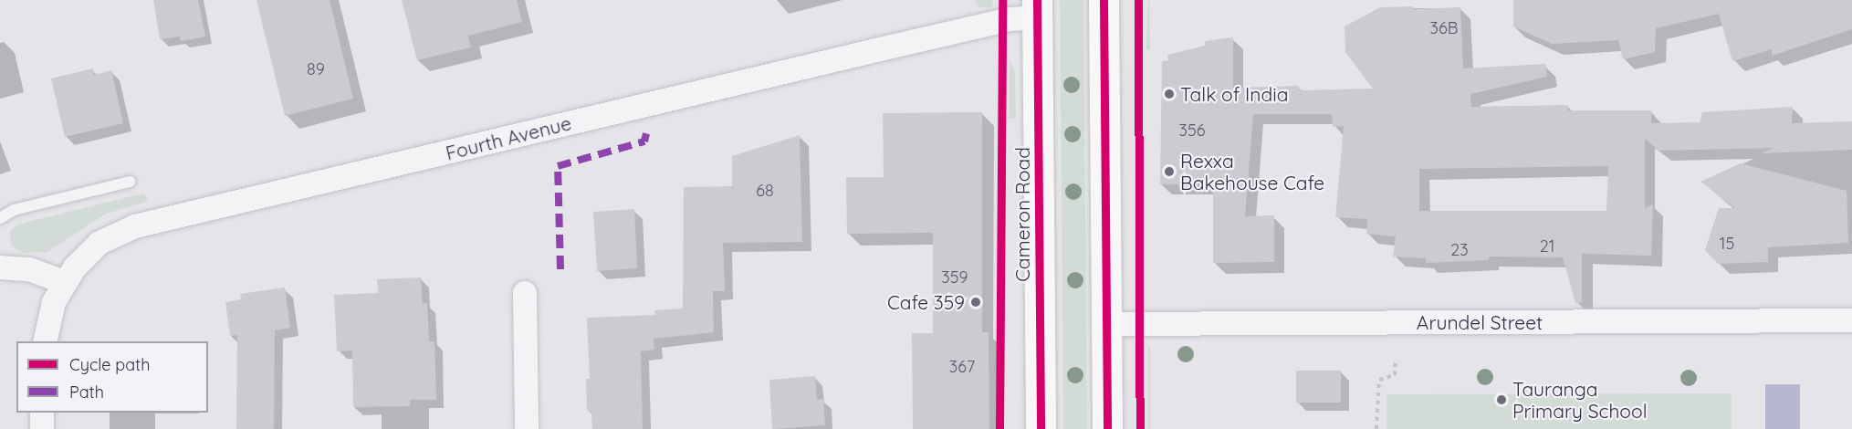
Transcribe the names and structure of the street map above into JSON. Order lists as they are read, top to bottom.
{
  "streets": {
    "main road": ["Cameron Road"],
    "street": ["Fourth Avenue", "Arundel Street"]
  },
  "crossings": [
    ["Fourth Avenue", "Cameron Road"]
  ],
  "places": [
    "Talk of India",
    "Rexxa Bakehouse Cafe",
    "Cafe 359",
    "Tauranga Primary School"
  ],
  "house_numbers": [
    "36B",
    "89",
    "356",
    "68",
    "15",
    "21",
    "23",
    "359",
    "367"
  ],
  "legend": ["Cycle path", "Path"]
}
